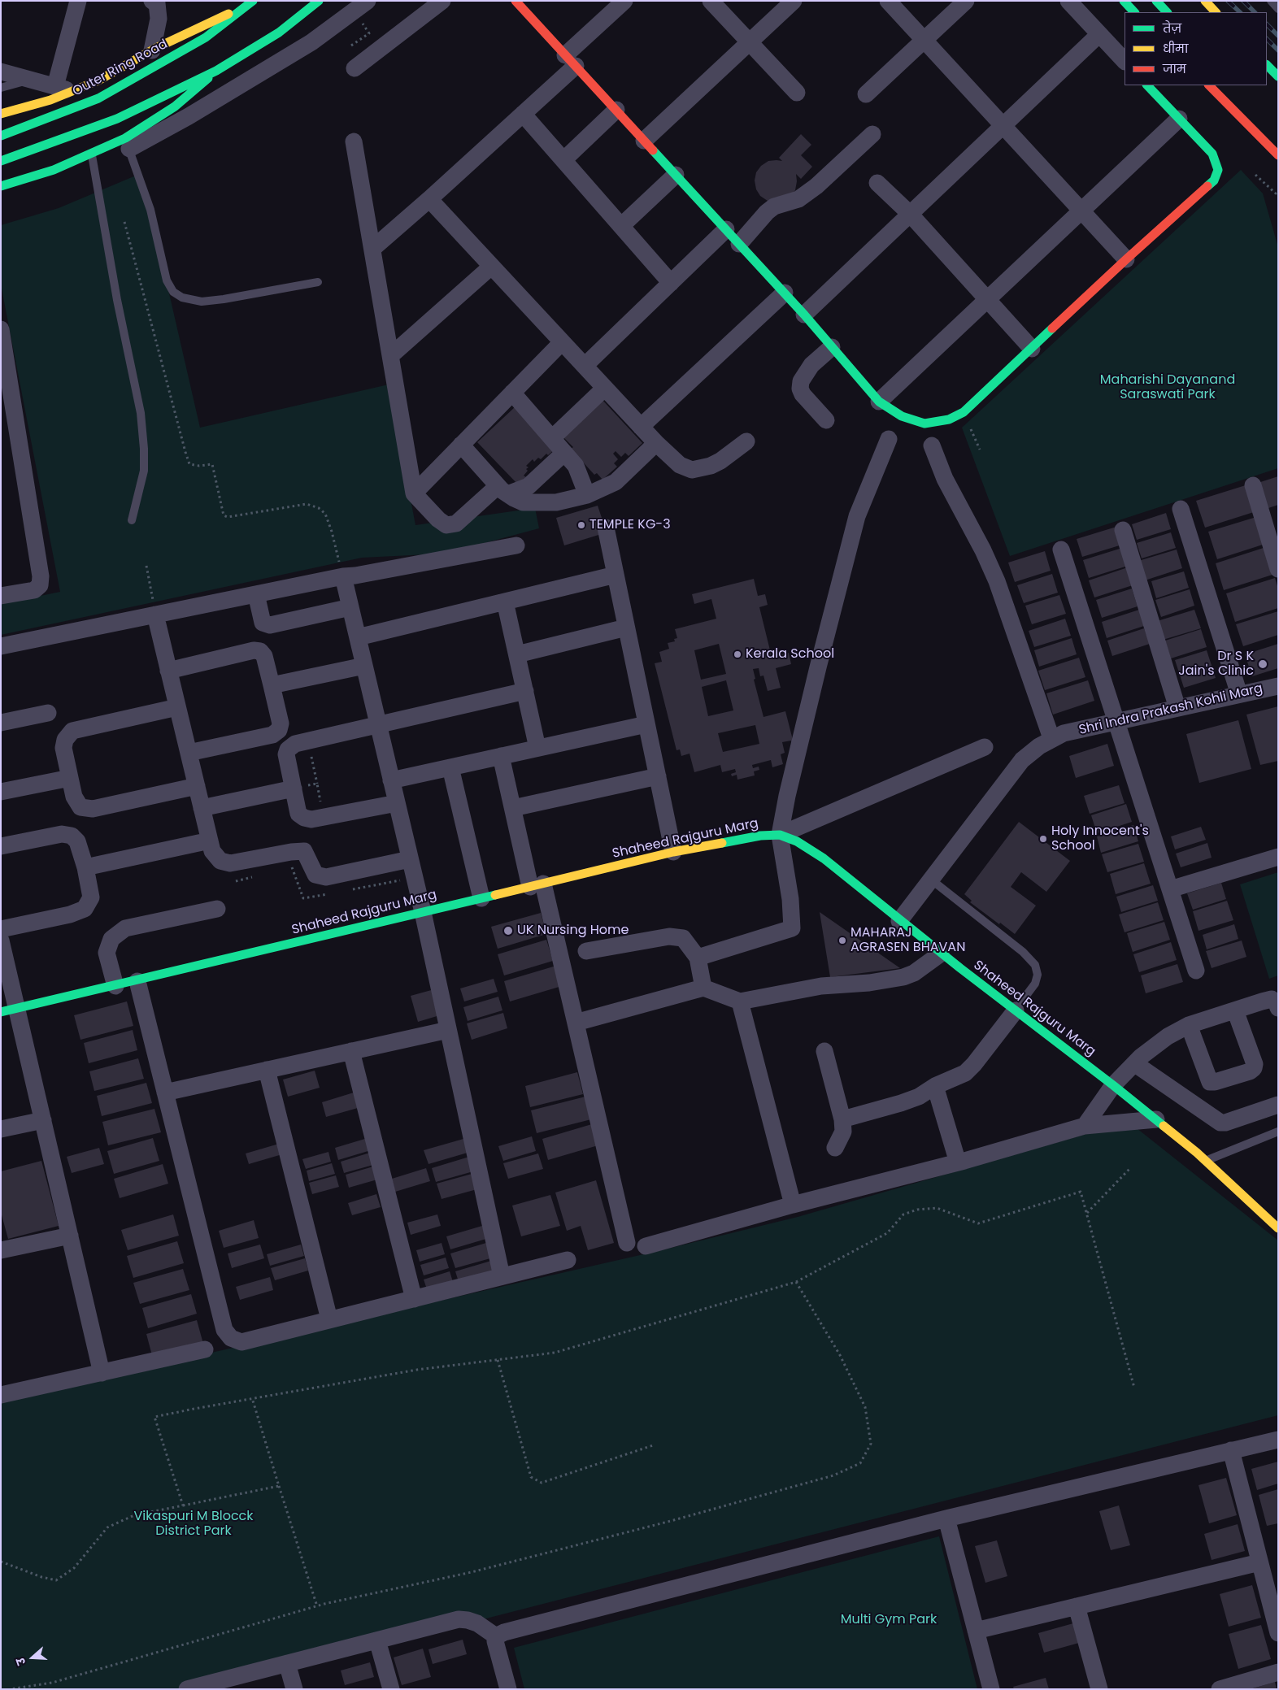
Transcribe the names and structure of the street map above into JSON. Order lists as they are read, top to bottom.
{
  "streets": {
    "street": ["Outer Ring Road", "Shri Indra Prakash Kohli Marg", "Shaheed Rajguru Marg"]
  },
  "parks": ["Maharishi Dayanand Saraswati Park", "Vikaspuri M Blocck District Park", "Multi Gym Park"],
  "places": [
    "TEMPLE KG-3",
    "Kerala School",
    "Dr S K Jain's Clinic",
    "Holy Innocent's School",
    "UK Nursing Home",
    "MAHARAJ AGRASEN BHAVAN"
  ],
  "legend": ["तेज़", "धीमा", "जाम"],
  "north": "left"
}
